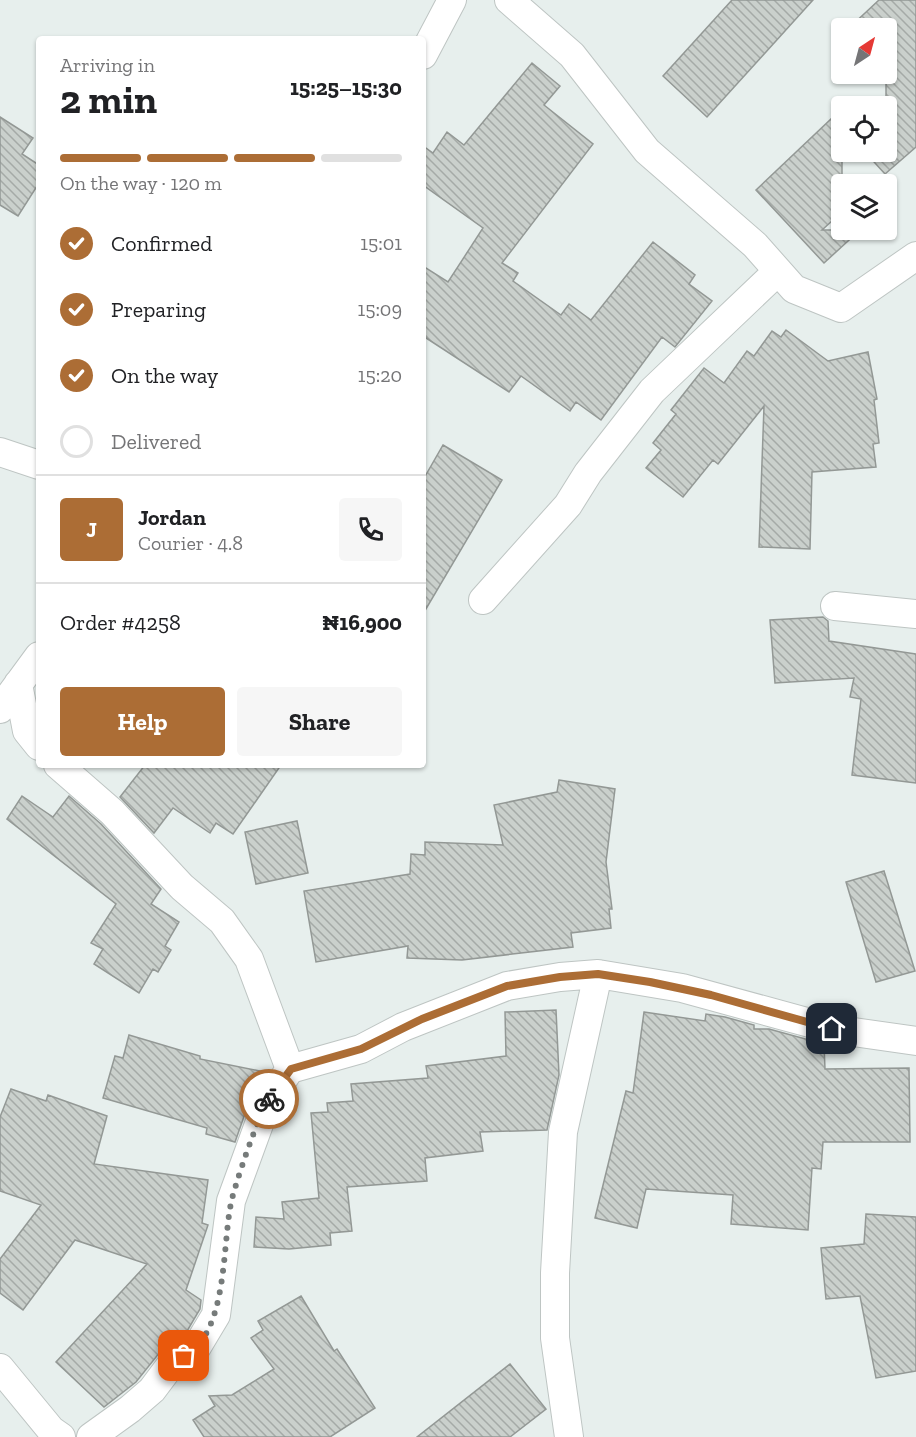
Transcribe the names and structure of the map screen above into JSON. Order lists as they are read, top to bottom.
{
  "north": "top right",
  "page": {
    "heading": ["2 min", "Arriving in", "15:25–15:30"],
    "panel": [
      "Jordan",
      "Courier · 4.8",
      "Order #4258",
      "₦16,900"
    ],
    "bar": "On the way · 120 m",
    "list": [
      ["Confirmed", "15:01"],
      ["Preparing", "15:09"],
      ["On the way", "15:20"],
      "Delivered"
    ],
    "round": "J",
    "buttons": ["Help", "Share"]
  }
}
